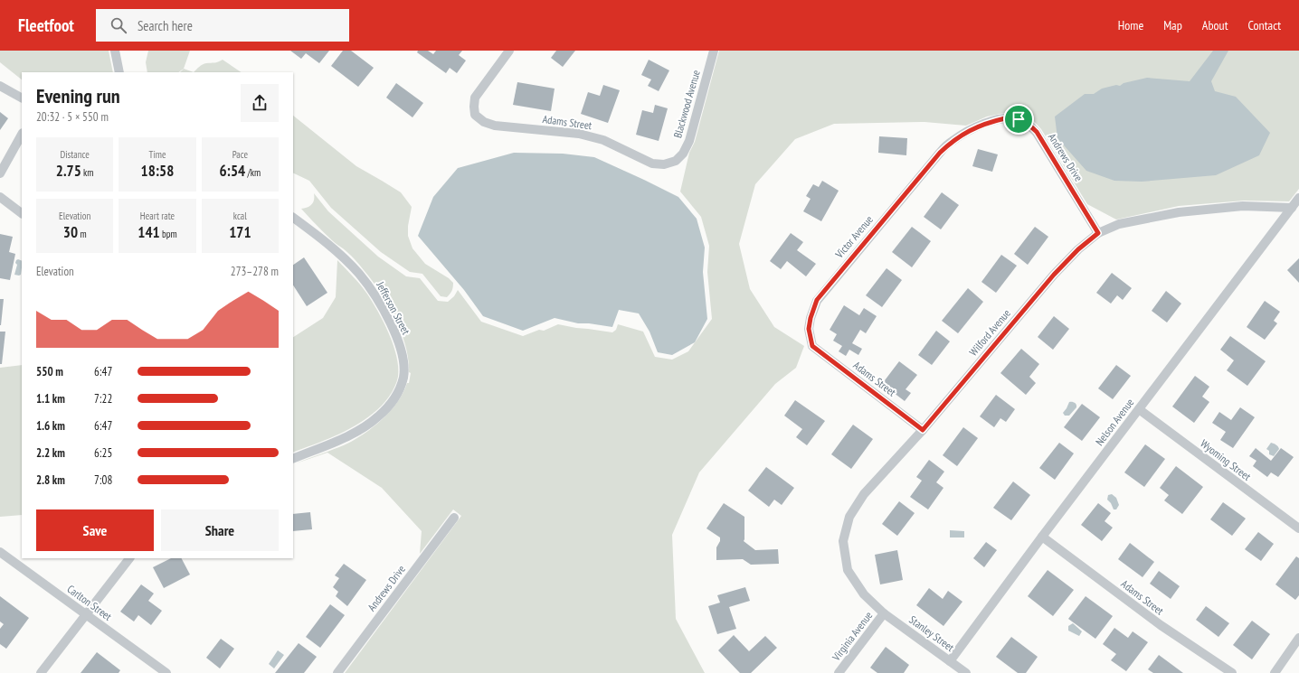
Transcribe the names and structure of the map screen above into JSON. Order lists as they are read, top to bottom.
{
  "streets": {
    "street": [
      "Blackwood Avenue",
      "Adams Street",
      "Andrews Drive",
      "Victor Avenue",
      "Jefferson Street",
      "Wilford Avenue",
      "Nelson Avenue",
      "Wyoming Street",
      "Carlton Street",
      "Stanley Street",
      "Virginia Avenue"
    ]
  },
  "crossings": [
    ["Blackwood Avenue", "Adams Street"],
    ["Adams Street", "Victor Avenue"],
    ["Adams Street", "Wilford Avenue"],
    ["Adams Street", "Nelson Avenue"],
    ["Andrews Drive", "Victor Avenue"],
    ["Andrews Drive", "Wilford Avenue"],
    ["Wilford Avenue", "Nelson Avenue"],
    ["Wilford Avenue", "Stanley Street"],
    ["Wilford Avenue", "Virginia Avenue"],
    ["Nelson Avenue", "Wyoming Street"],
    ["Nelson Avenue", "Stanley Street"],
    ["Stanley Street", "Virginia Avenue"]
  ],
  "page": {
    "header": "Fleetfoot",
    "search": "Search here",
    "nav": [
      "Home",
      "Map",
      "About",
      "Contact"
    ],
    "heading": ["Evening run", "20:32 · 5 × 550 m"],
    "stats": [
      ["Distance", "2.75 km"],
      ["Time", "18:58"],
      ["Pace", "6:54 /km"],
      ["Elevation", "30 m"],
      ["Heart rate", "141 bpm"],
      ["kcal", "171"]
    ],
    "chart": ["Elevation", "273–278 m"],
    "list": [
      {
        "name": "550 m",
        "note": "6:47"
      },
      {
        "name": "1.1 km",
        "note": "7:22"
      },
      {
        "name": "1.6 km",
        "note": "6:47"
      },
      {
        "name": "2.2 km",
        "note": "6:25"
      },
      {
        "name": "2.8 km",
        "note": "7:08"
      }
    ],
    "buttons": ["Save", "Share"]
  }
}
